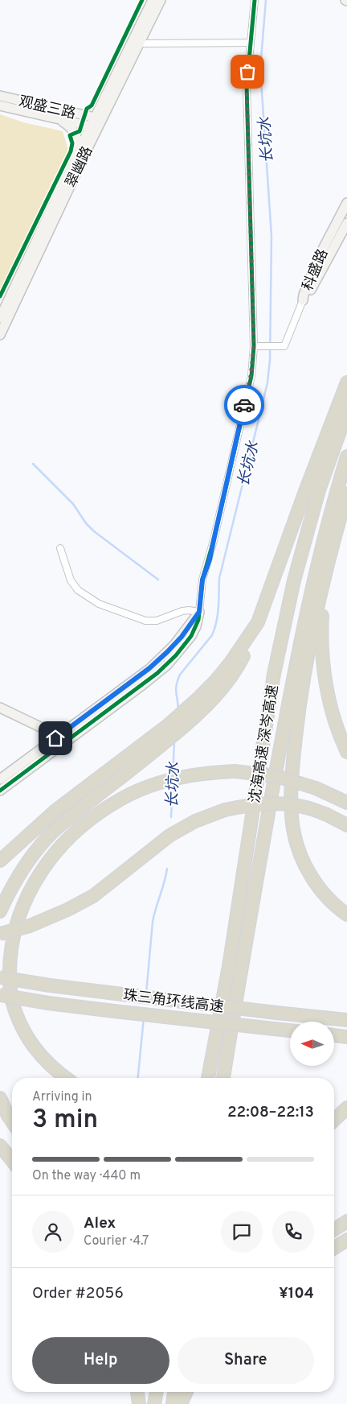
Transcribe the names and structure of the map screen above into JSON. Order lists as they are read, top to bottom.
{
  "streets": {
    "highway": ["沈海高速 深岑高速", "珠三角环线高速"],
    "street": ["观盛三路", "翠幽路", "科盛路"]
  },
  "crossings": [
    ["观盛三路", "翠幽路"]
  ],
  "water": ["长坑水"],
  "north": "left",
  "page": {
    "heading": ["3 min", "Arriving in", "22:08–22:13"],
    "panel": [
      "Alex",
      "Courier · 4.7",
      "Order #2056",
      "¥104"
    ],
    "bar": "On the way · 440 m",
    "buttons": ["Help", "Share"]
  }
}
